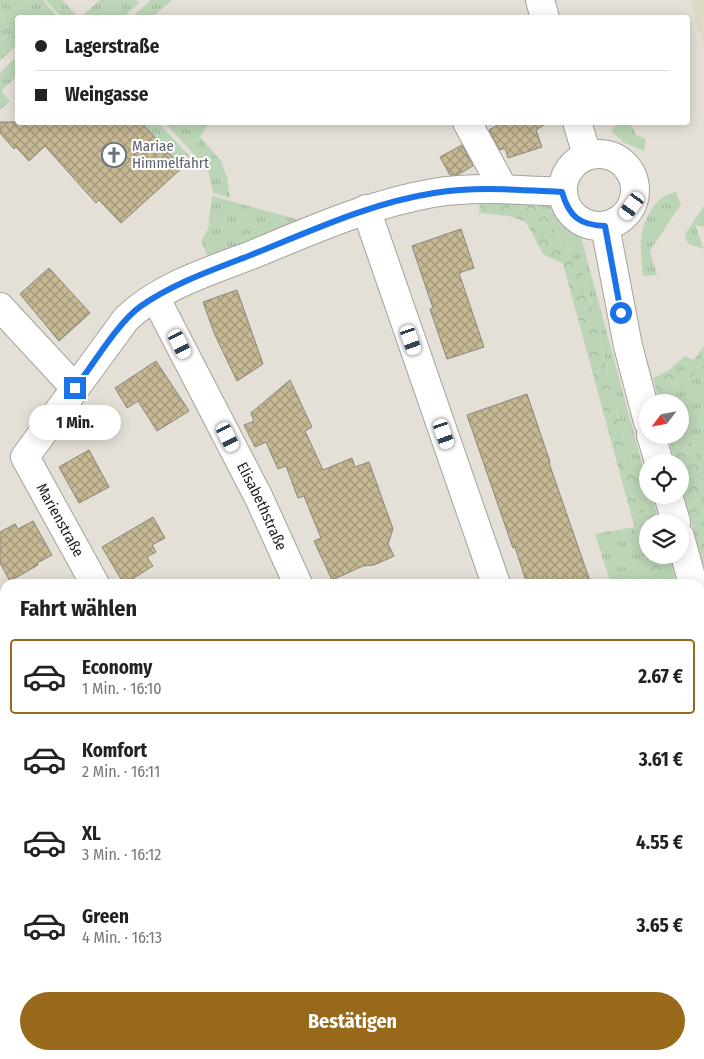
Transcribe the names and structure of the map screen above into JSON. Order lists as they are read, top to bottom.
{
  "streets": {
    "street": ["Elisabethstraße", "Marienstraße"]
  },
  "places": {
    "church": ["Mariae Himmelfahrt"]
  },
  "north": "bottom left",
  "page": {
    "banner": ["Lagerstraße", "Weingasse"],
    "bubble": "1 Min.",
    "heading": "Fahrt wählen",
    "list": [
      {
        "name": "Economy",
        "note": "1 Min. · 16:10",
        "value": "2.67 €"
      },
      {
        "name": "Komfort",
        "note": "2 Min. · 16:11",
        "value": "3.61 €"
      },
      {
        "name": "XL",
        "note": "3 Min. · 16:12",
        "value": "4.55 €"
      },
      {
        "name": "Green",
        "note": "4 Min. · 16:13",
        "value": "3.65 €"
      }
    ],
    "buttons": "Bestätigen"
  }
}
